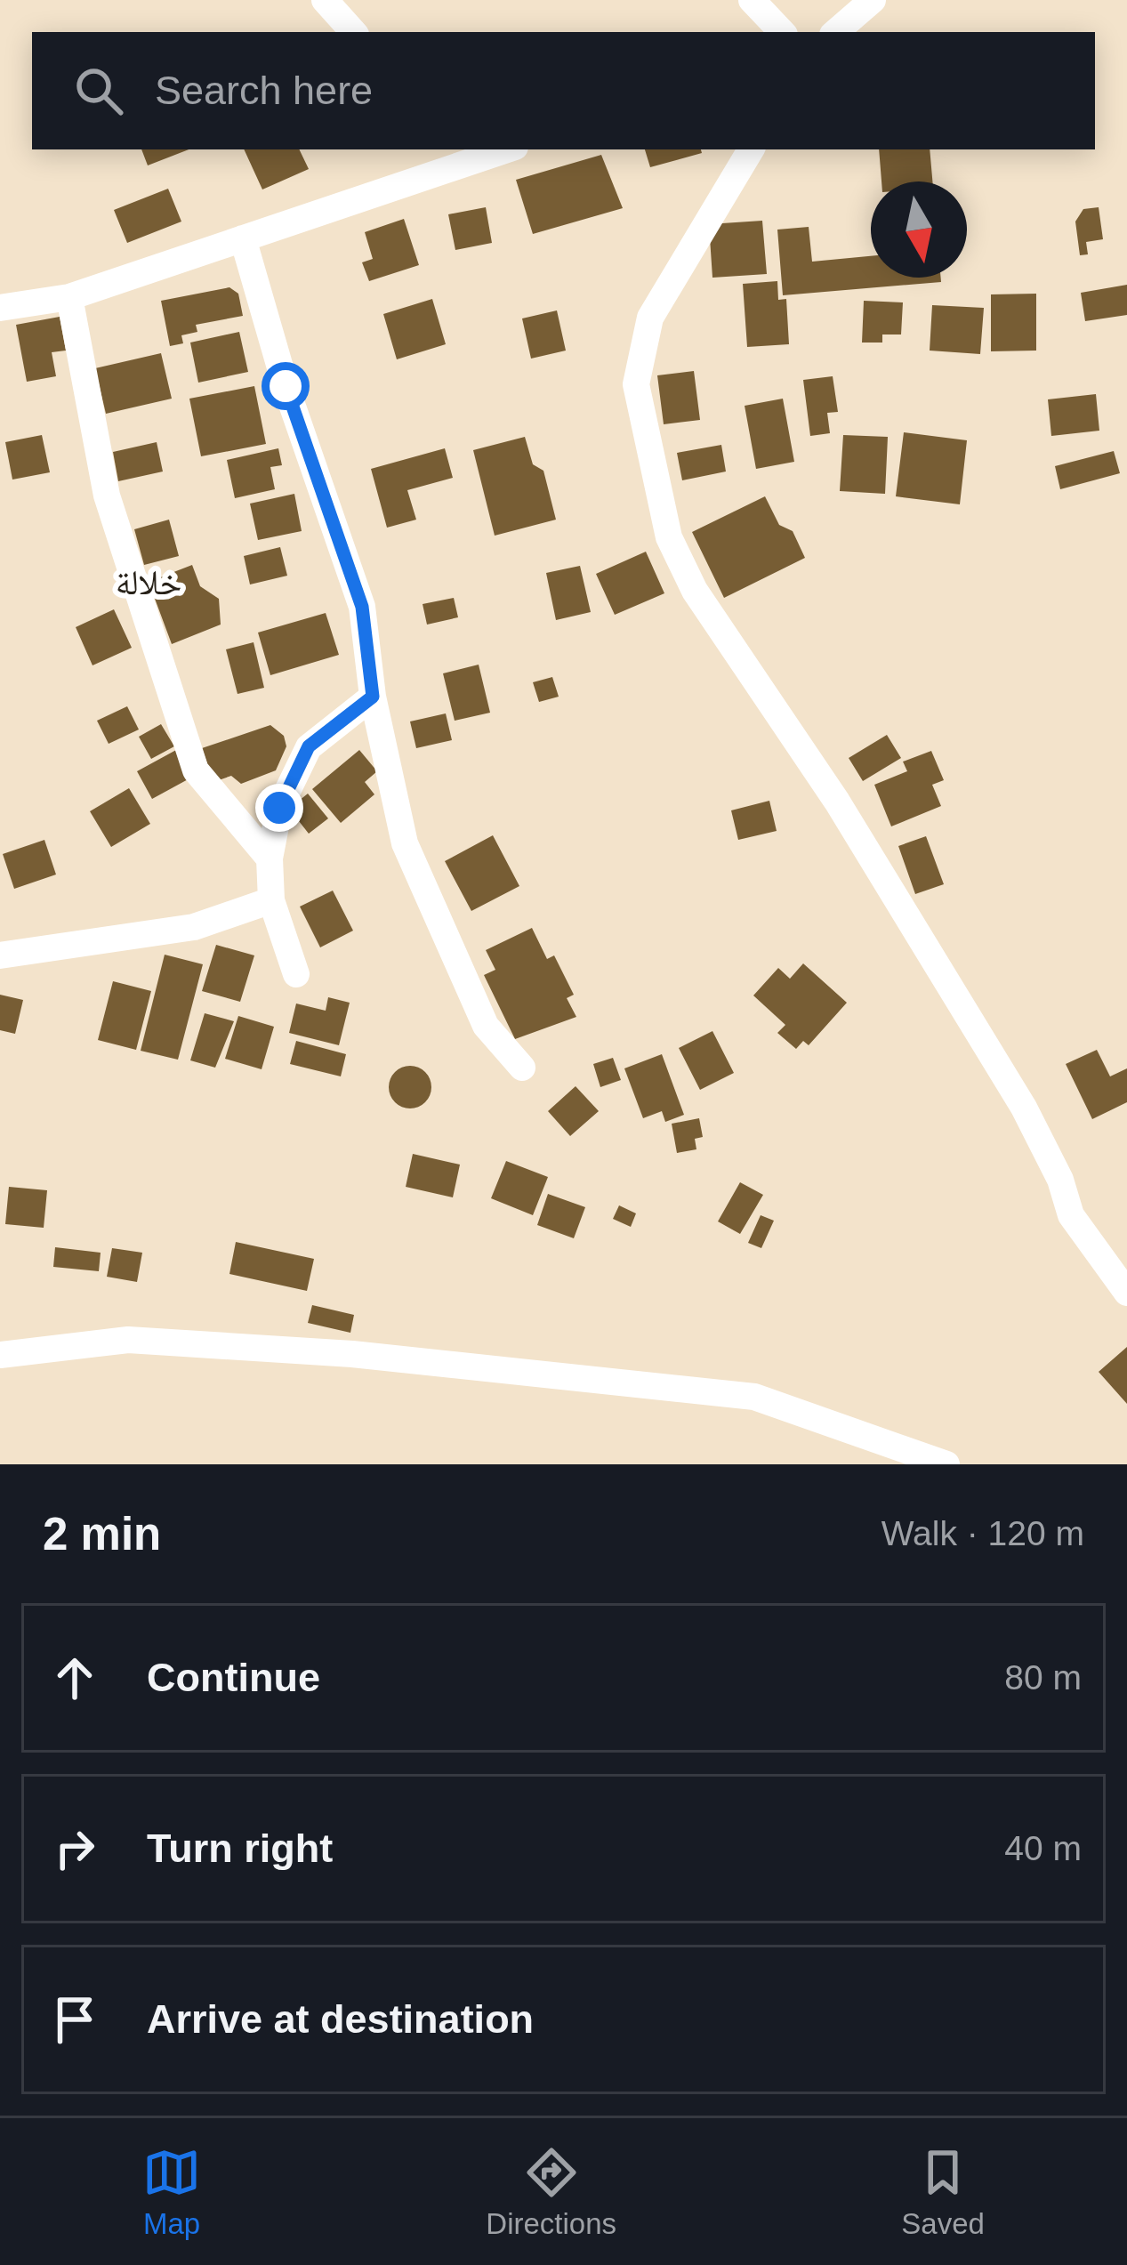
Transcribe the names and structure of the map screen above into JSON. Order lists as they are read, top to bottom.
{
  "districts": ["خلالة"],
  "north": "bottom",
  "page": {
    "search": "Search here",
    "heading": ["2 min", "Walk · 120 m"],
    "list": [
      ["Continue", "80 m"],
      ["Turn right", "40 m"],
      "Arrive at destination"
    ],
    "nav": ["Map", "Directions", "Saved"]
  }
}
